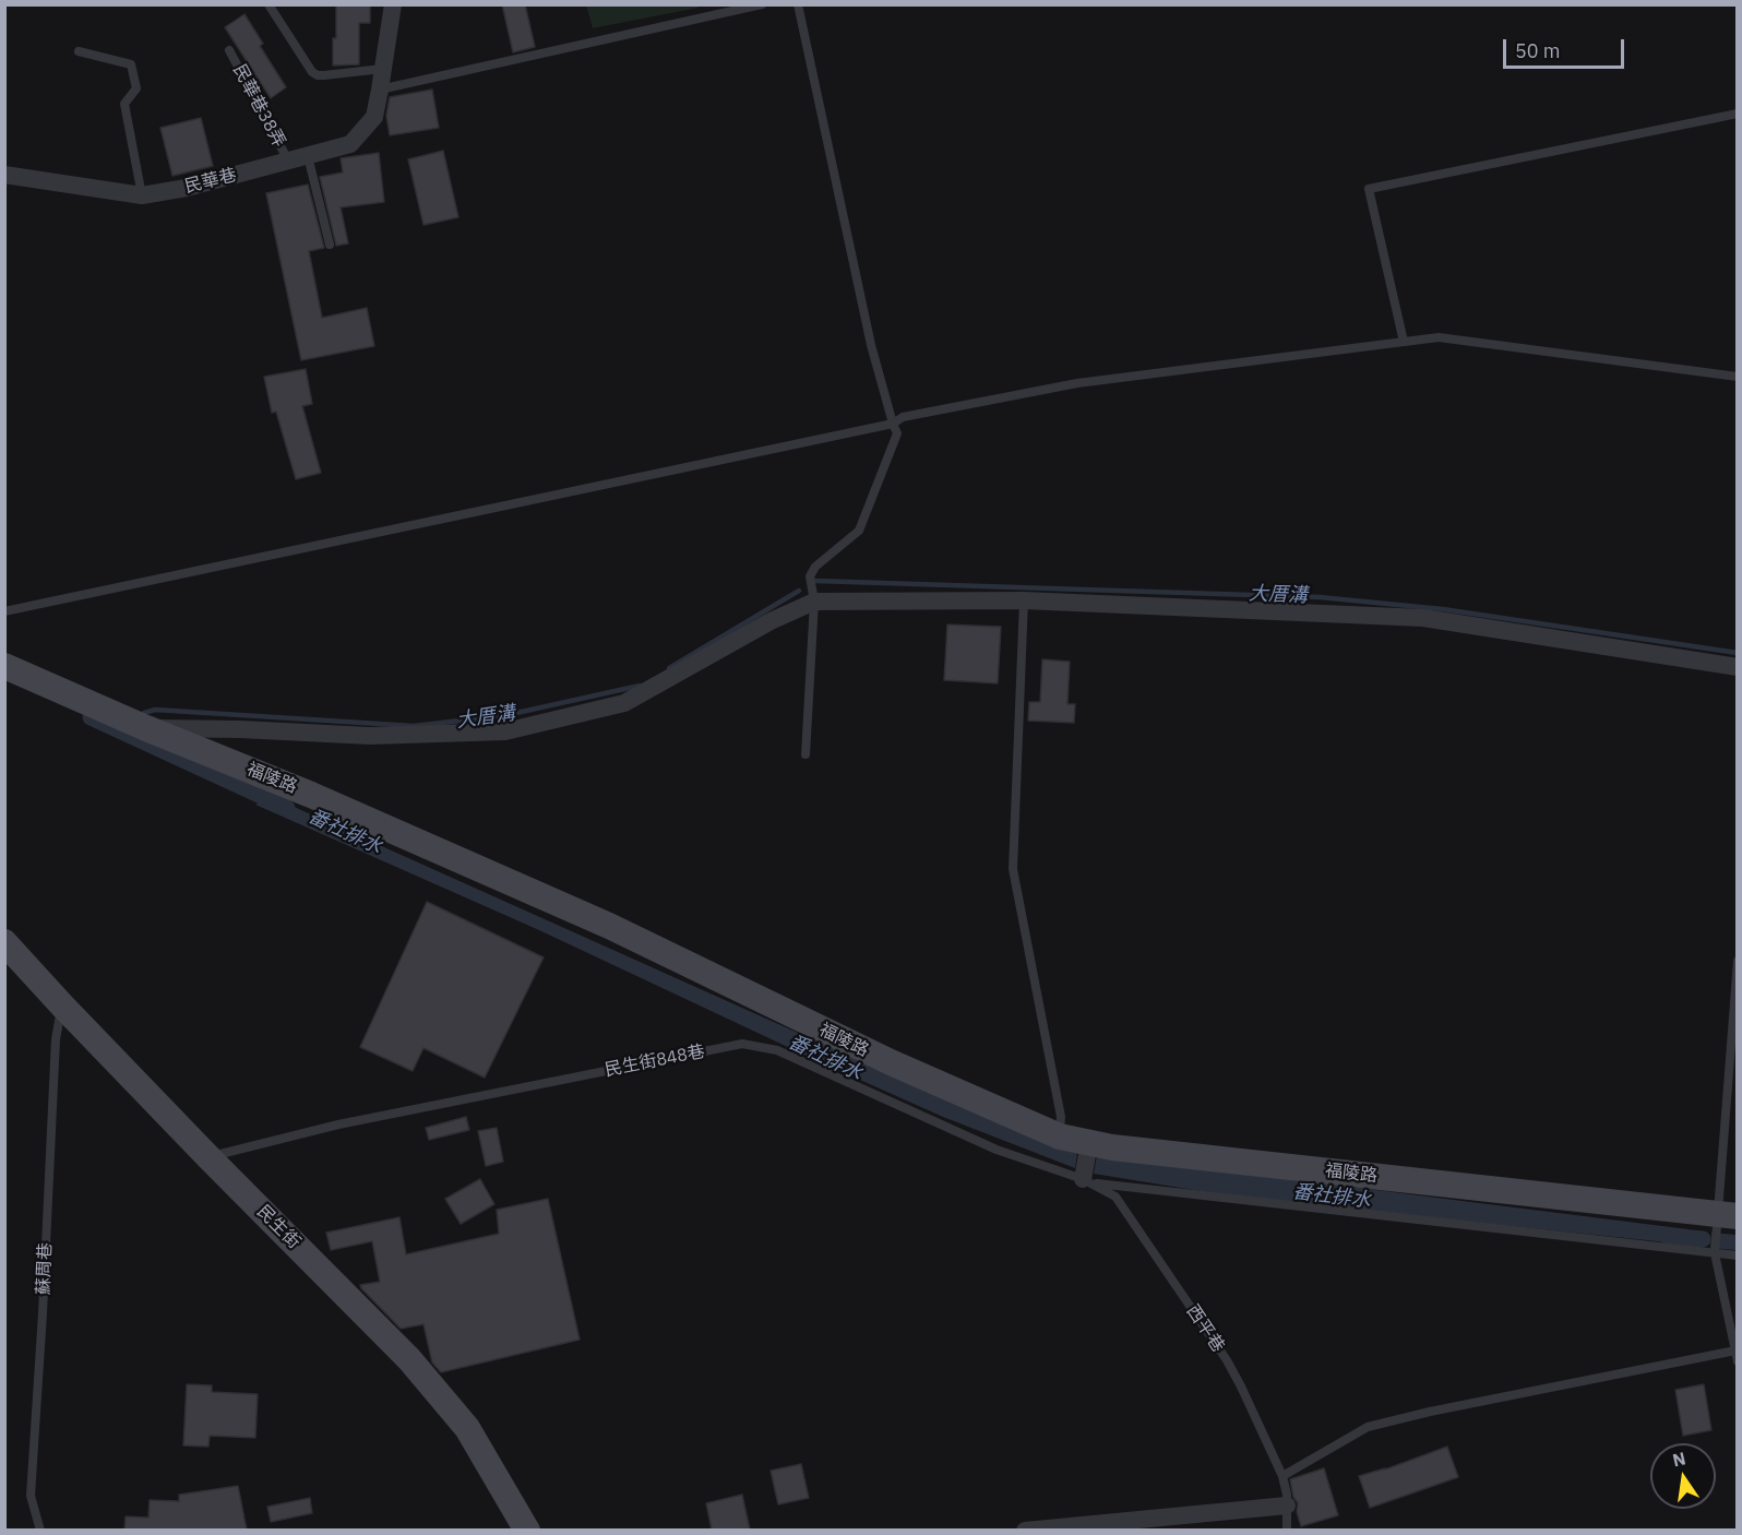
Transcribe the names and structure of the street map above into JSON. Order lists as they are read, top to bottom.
{
  "streets": {
    "street": ["民華巷", "福陵路", "民生街"],
    "lane": [
      "民華巷38弄",
      "民生街848巷",
      "蘇周巷",
      "西平巷"
    ]
  },
  "crossings": [
    ["民華巷38弄", "民華巷"],
    ["民生街848巷", "民生街"],
    ["民生街848巷", "西平巷"],
    ["民生街", "蘇周巷"]
  ],
  "water": ["大厝溝", "番社排水"],
  "scale_bar": "50 m",
  "north": "top"
}
